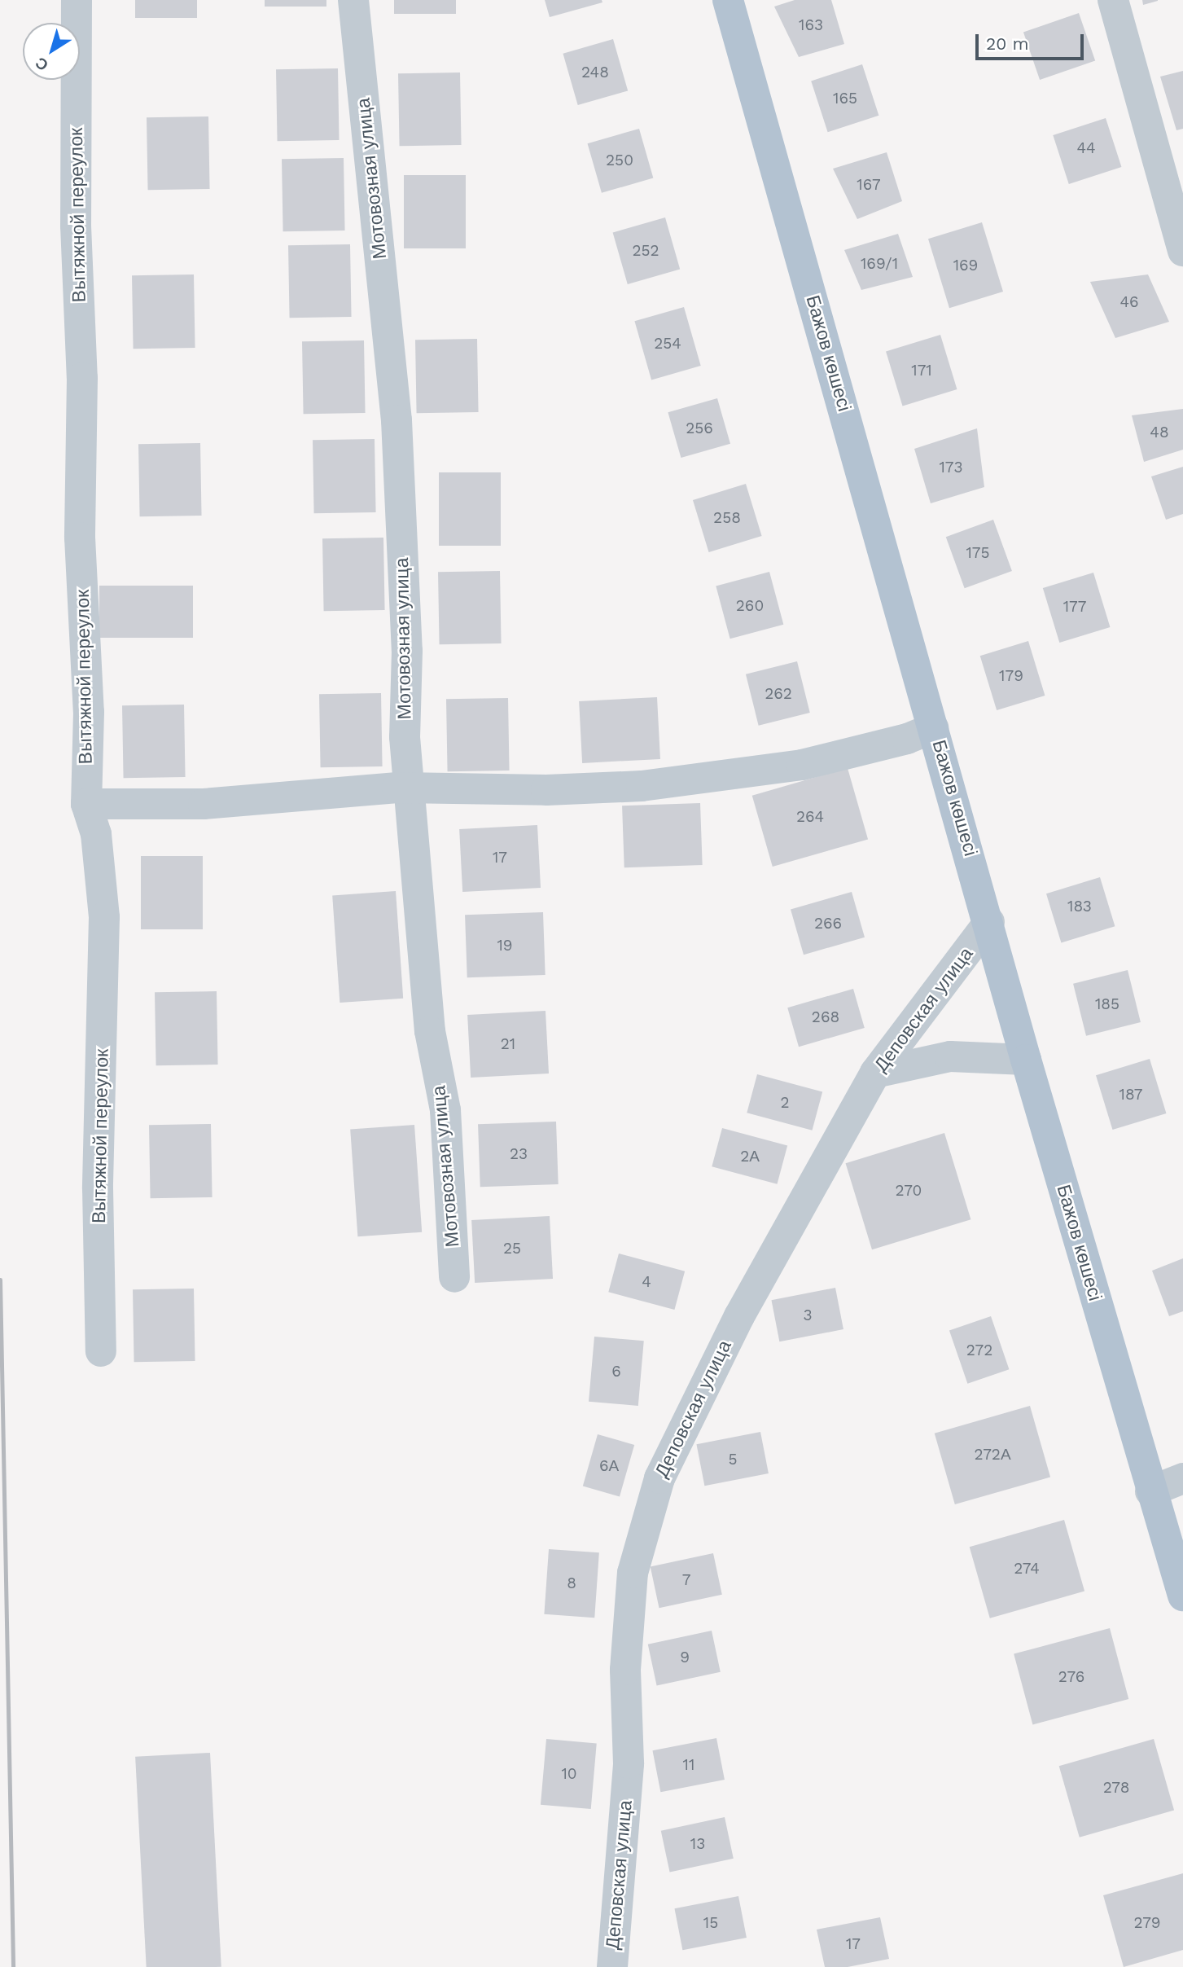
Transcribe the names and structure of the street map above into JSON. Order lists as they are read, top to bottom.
{
  "streets": {
    "main road": ["Бажов көшесі"],
    "street": ["Мотовозная улица", "Вытяжной переулок", "Деповская улица"]
  },
  "crossings": [
    ["Бажов көшесі", "Деповская улица"]
  ],
  "house_numbers": [
    "163",
    "248",
    "165",
    "44",
    "250",
    "167",
    "252",
    "169/1",
    "169",
    "46",
    "254",
    "171",
    "256",
    "48",
    "173",
    "258",
    "175",
    "260",
    "177",
    "179",
    "262",
    "264",
    "17",
    "183",
    "266",
    "19",
    "185",
    "268",
    "21",
    "187",
    "2",
    "23",
    "2А",
    "270",
    "25",
    "4",
    "3",
    "272",
    "6",
    "272А",
    "5",
    "6А",
    "274",
    "7",
    "8",
    "9",
    "276",
    "11",
    "10",
    "278",
    "13",
    "15",
    "279",
    "17"
  ],
  "scale_bar": "20 m",
  "north": "bottom left"
}
